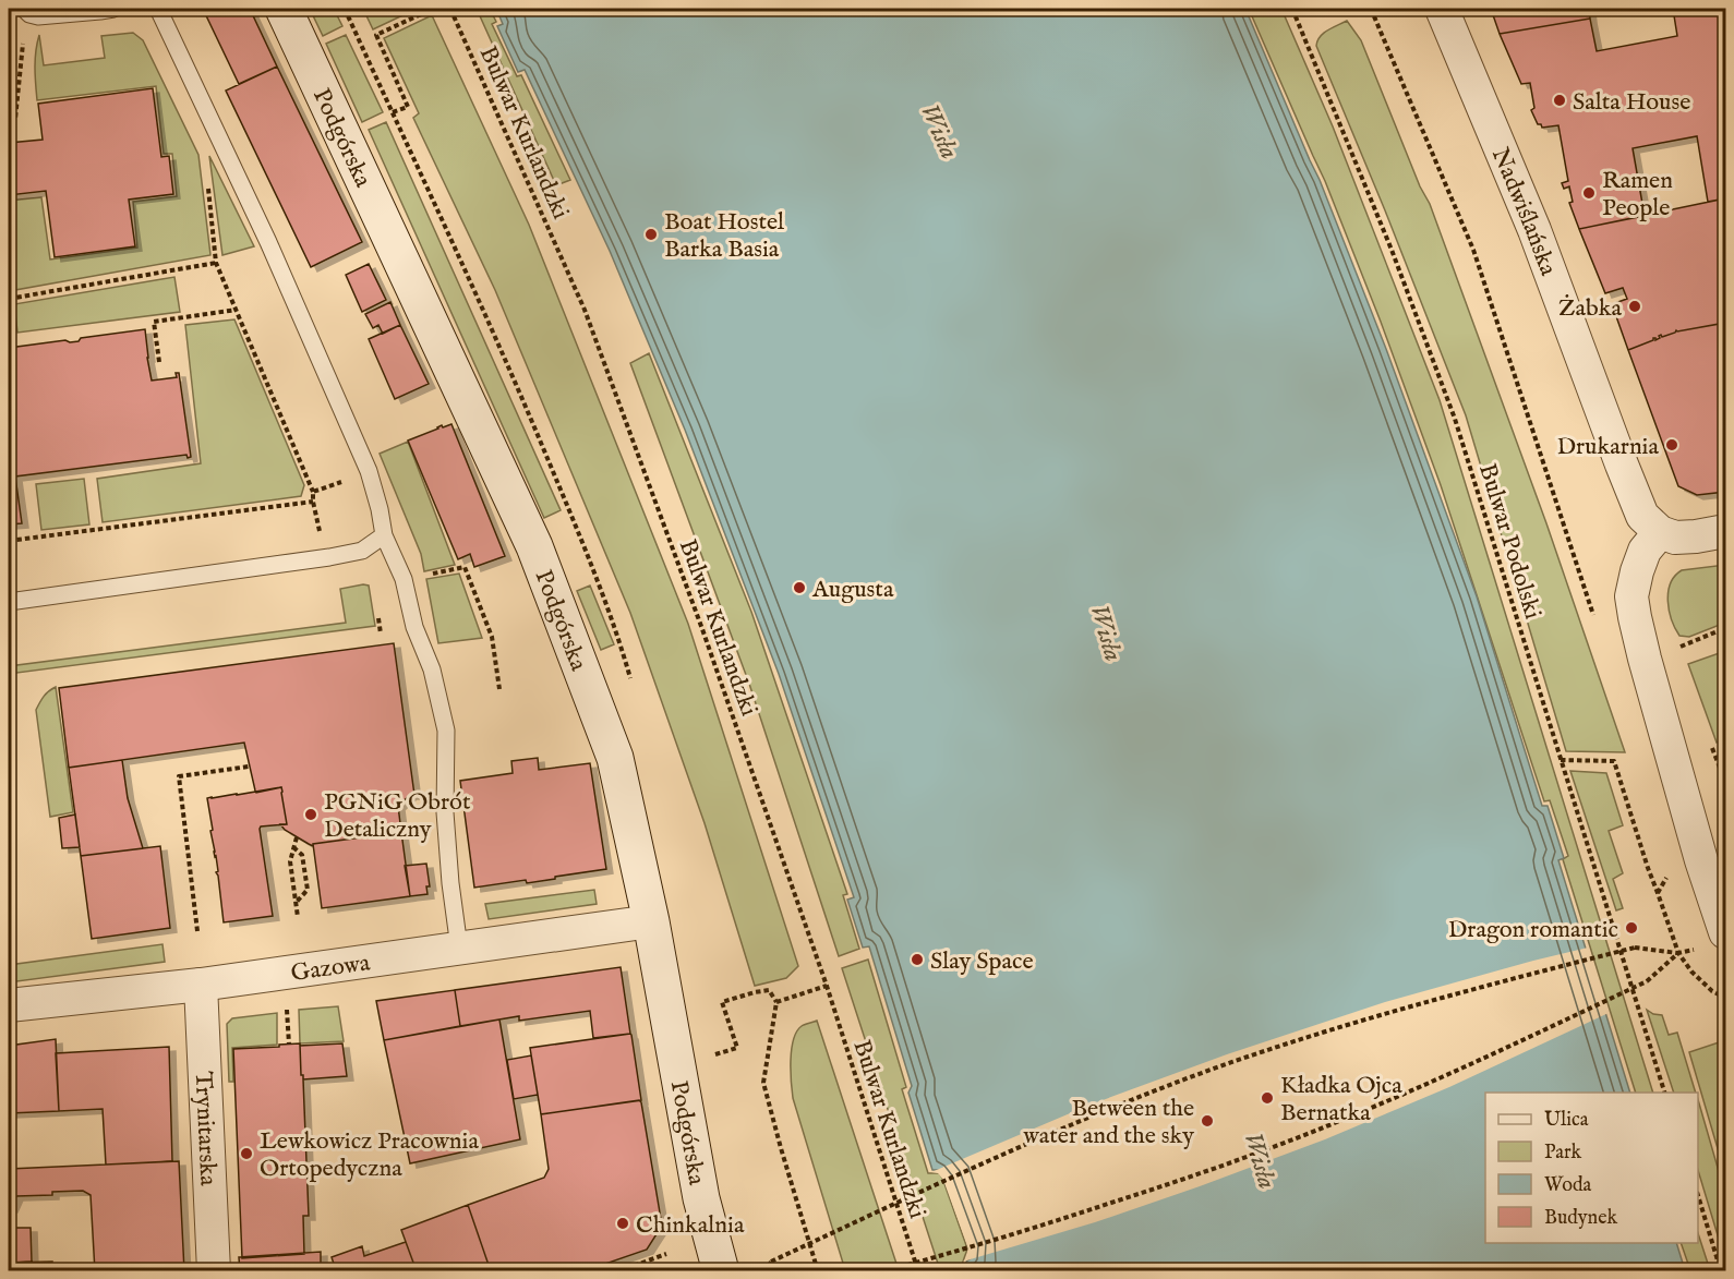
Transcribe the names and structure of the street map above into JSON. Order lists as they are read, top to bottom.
{
  "streets": {
    "street": [
      "Podgórska",
      "Nadwiślańska",
      "Gazowa",
      "Trynitarska"
    ],
    "path": ["Bulwar Kurlandzki", "Bulwar Podolski"]
  },
  "crossings": [
    ["Podgórska", "Gazowa"],
    ["Gazowa", "Trynitarska"]
  ],
  "water": ["Wisła"],
  "places": [
    "Salta House",
    "Ramen People",
    "Boat Hostel Barka Basia",
    "Żabka",
    "Drukarnia",
    "Augusta",
    "PGNiG Obrót Detaliczny",
    "Dragon romantic",
    "Slay Space",
    "Kładka Ojca Bernatka",
    "Between the water and the sky",
    "Lewkowicz Pracownia Ortopedyczna",
    "Chinkalnia"
  ],
  "legend": [
    "Ulica",
    "Park",
    "Woda",
    "Budynek"
  ]
}
